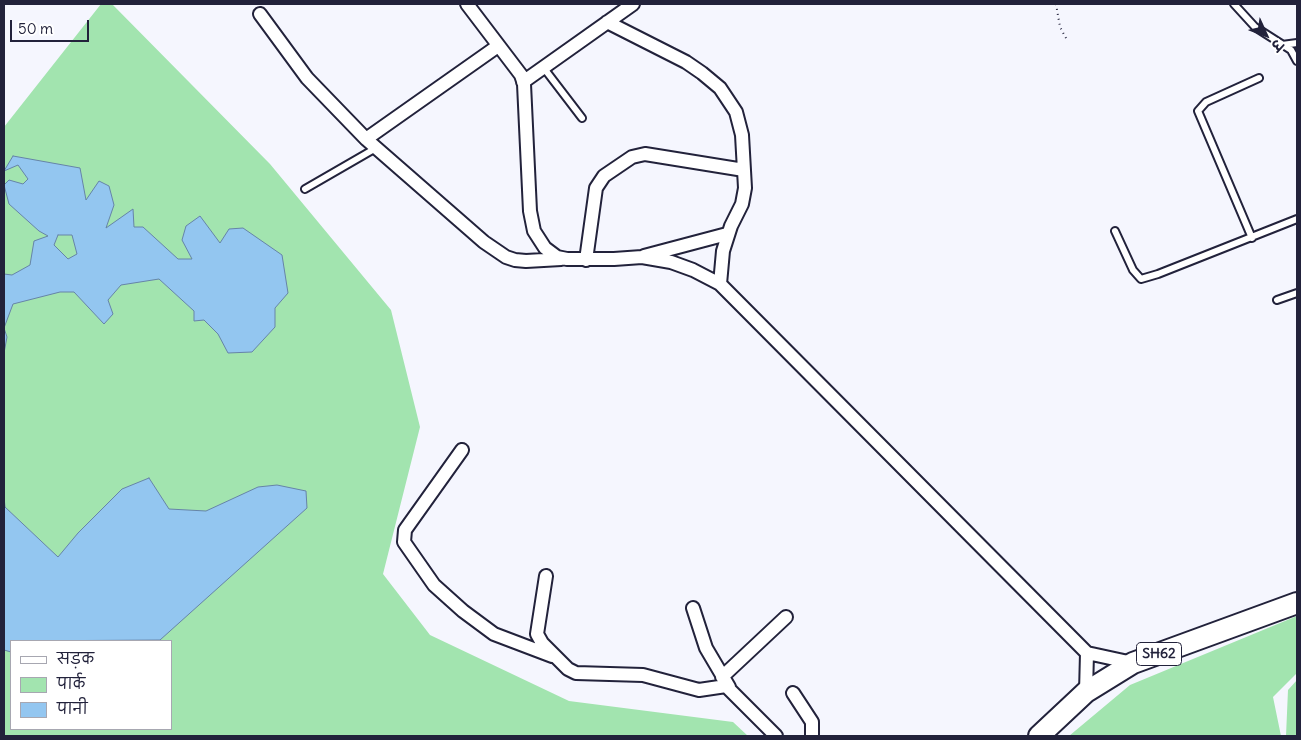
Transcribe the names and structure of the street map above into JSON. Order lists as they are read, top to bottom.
{
  "streets": {
    "main road": ["SH62"]
  },
  "legend": ["सड़क", "पार्क", "पानी"],
  "scale_bar": "50 m",
  "north": "bottom right"
}
